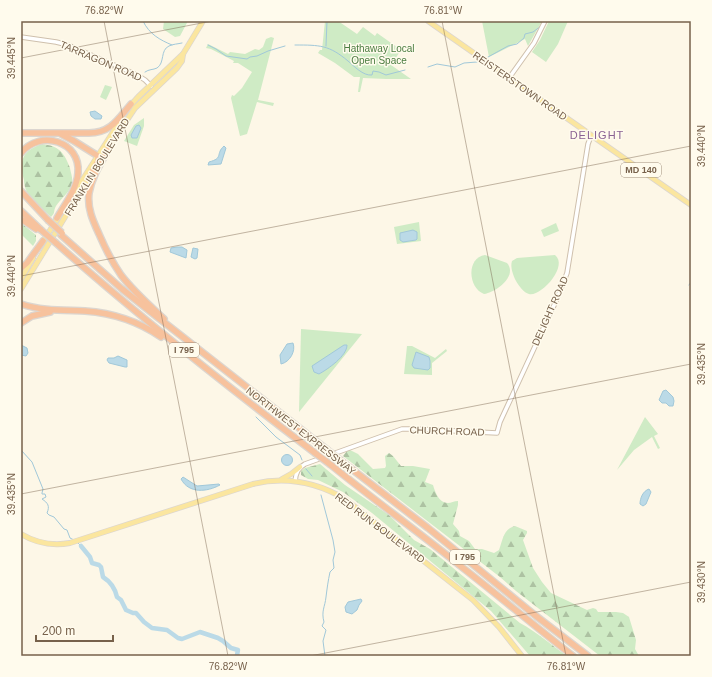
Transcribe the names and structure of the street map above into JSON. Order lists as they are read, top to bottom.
{
  "streets": {
    "highway": ["I 795", "NORTHWEST EXPRESSWAY"],
    "main road": [
      "REISTERSTOWN ROAD",
      "FRANKLIN BOULEVARD",
      "MD 140",
      "RED RUN BOULEVARD"
    ],
    "street": ["TARRAGON ROAD", "DELIGHT ROAD", "CHURCH ROAD"]
  },
  "crossings": [
    ["TARRAGON ROAD", "FRANKLIN BOULEVARD"],
    ["REISTERSTOWN ROAD", "DELIGHT ROAD"],
    ["DELIGHT ROAD", "CHURCH ROAD"]
  ],
  "districts": ["DELIGHT"],
  "parks": ["Hathaway Local Open Space"],
  "scale_bar": "200 m",
  "coordinates": [
    "76.82°W",
    "76.81°W",
    "39.445°N",
    "39.440°N",
    "39.435°N",
    "39.430°N"
  ]
}
